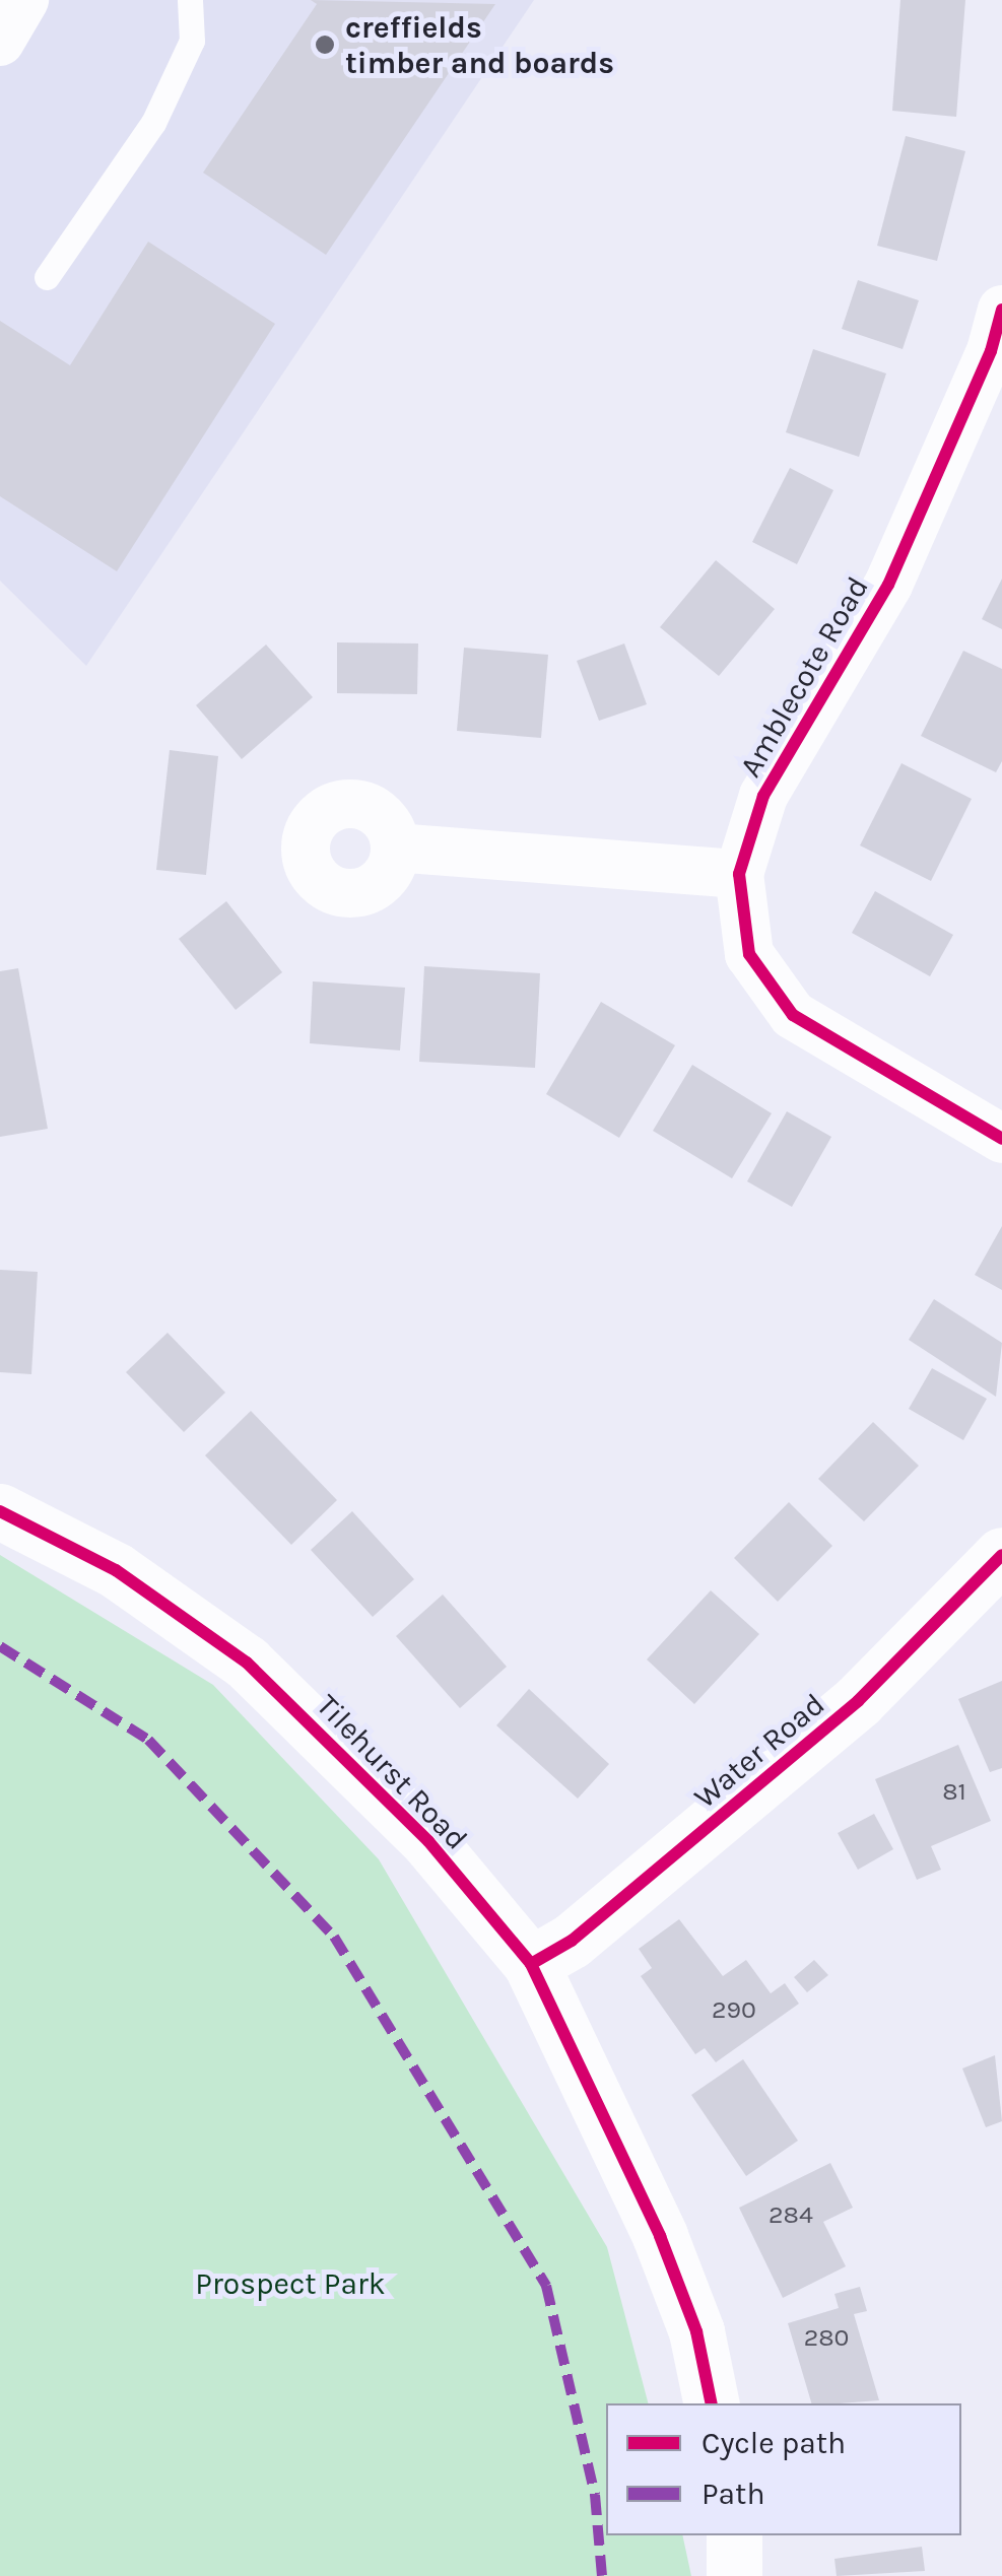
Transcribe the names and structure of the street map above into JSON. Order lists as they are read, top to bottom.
{
  "streets": {
    "street": ["Amblecote Road", "Water Road", "Tilehurst Road"]
  },
  "crossings": [
    ["Water Road", "Tilehurst Road"]
  ],
  "parks": ["Prospect Park"],
  "places": ["creffields timber and boards"],
  "house_numbers": [
    "81",
    "290",
    "284",
    "280"
  ],
  "legend": ["Cycle path", "Path"]
}
